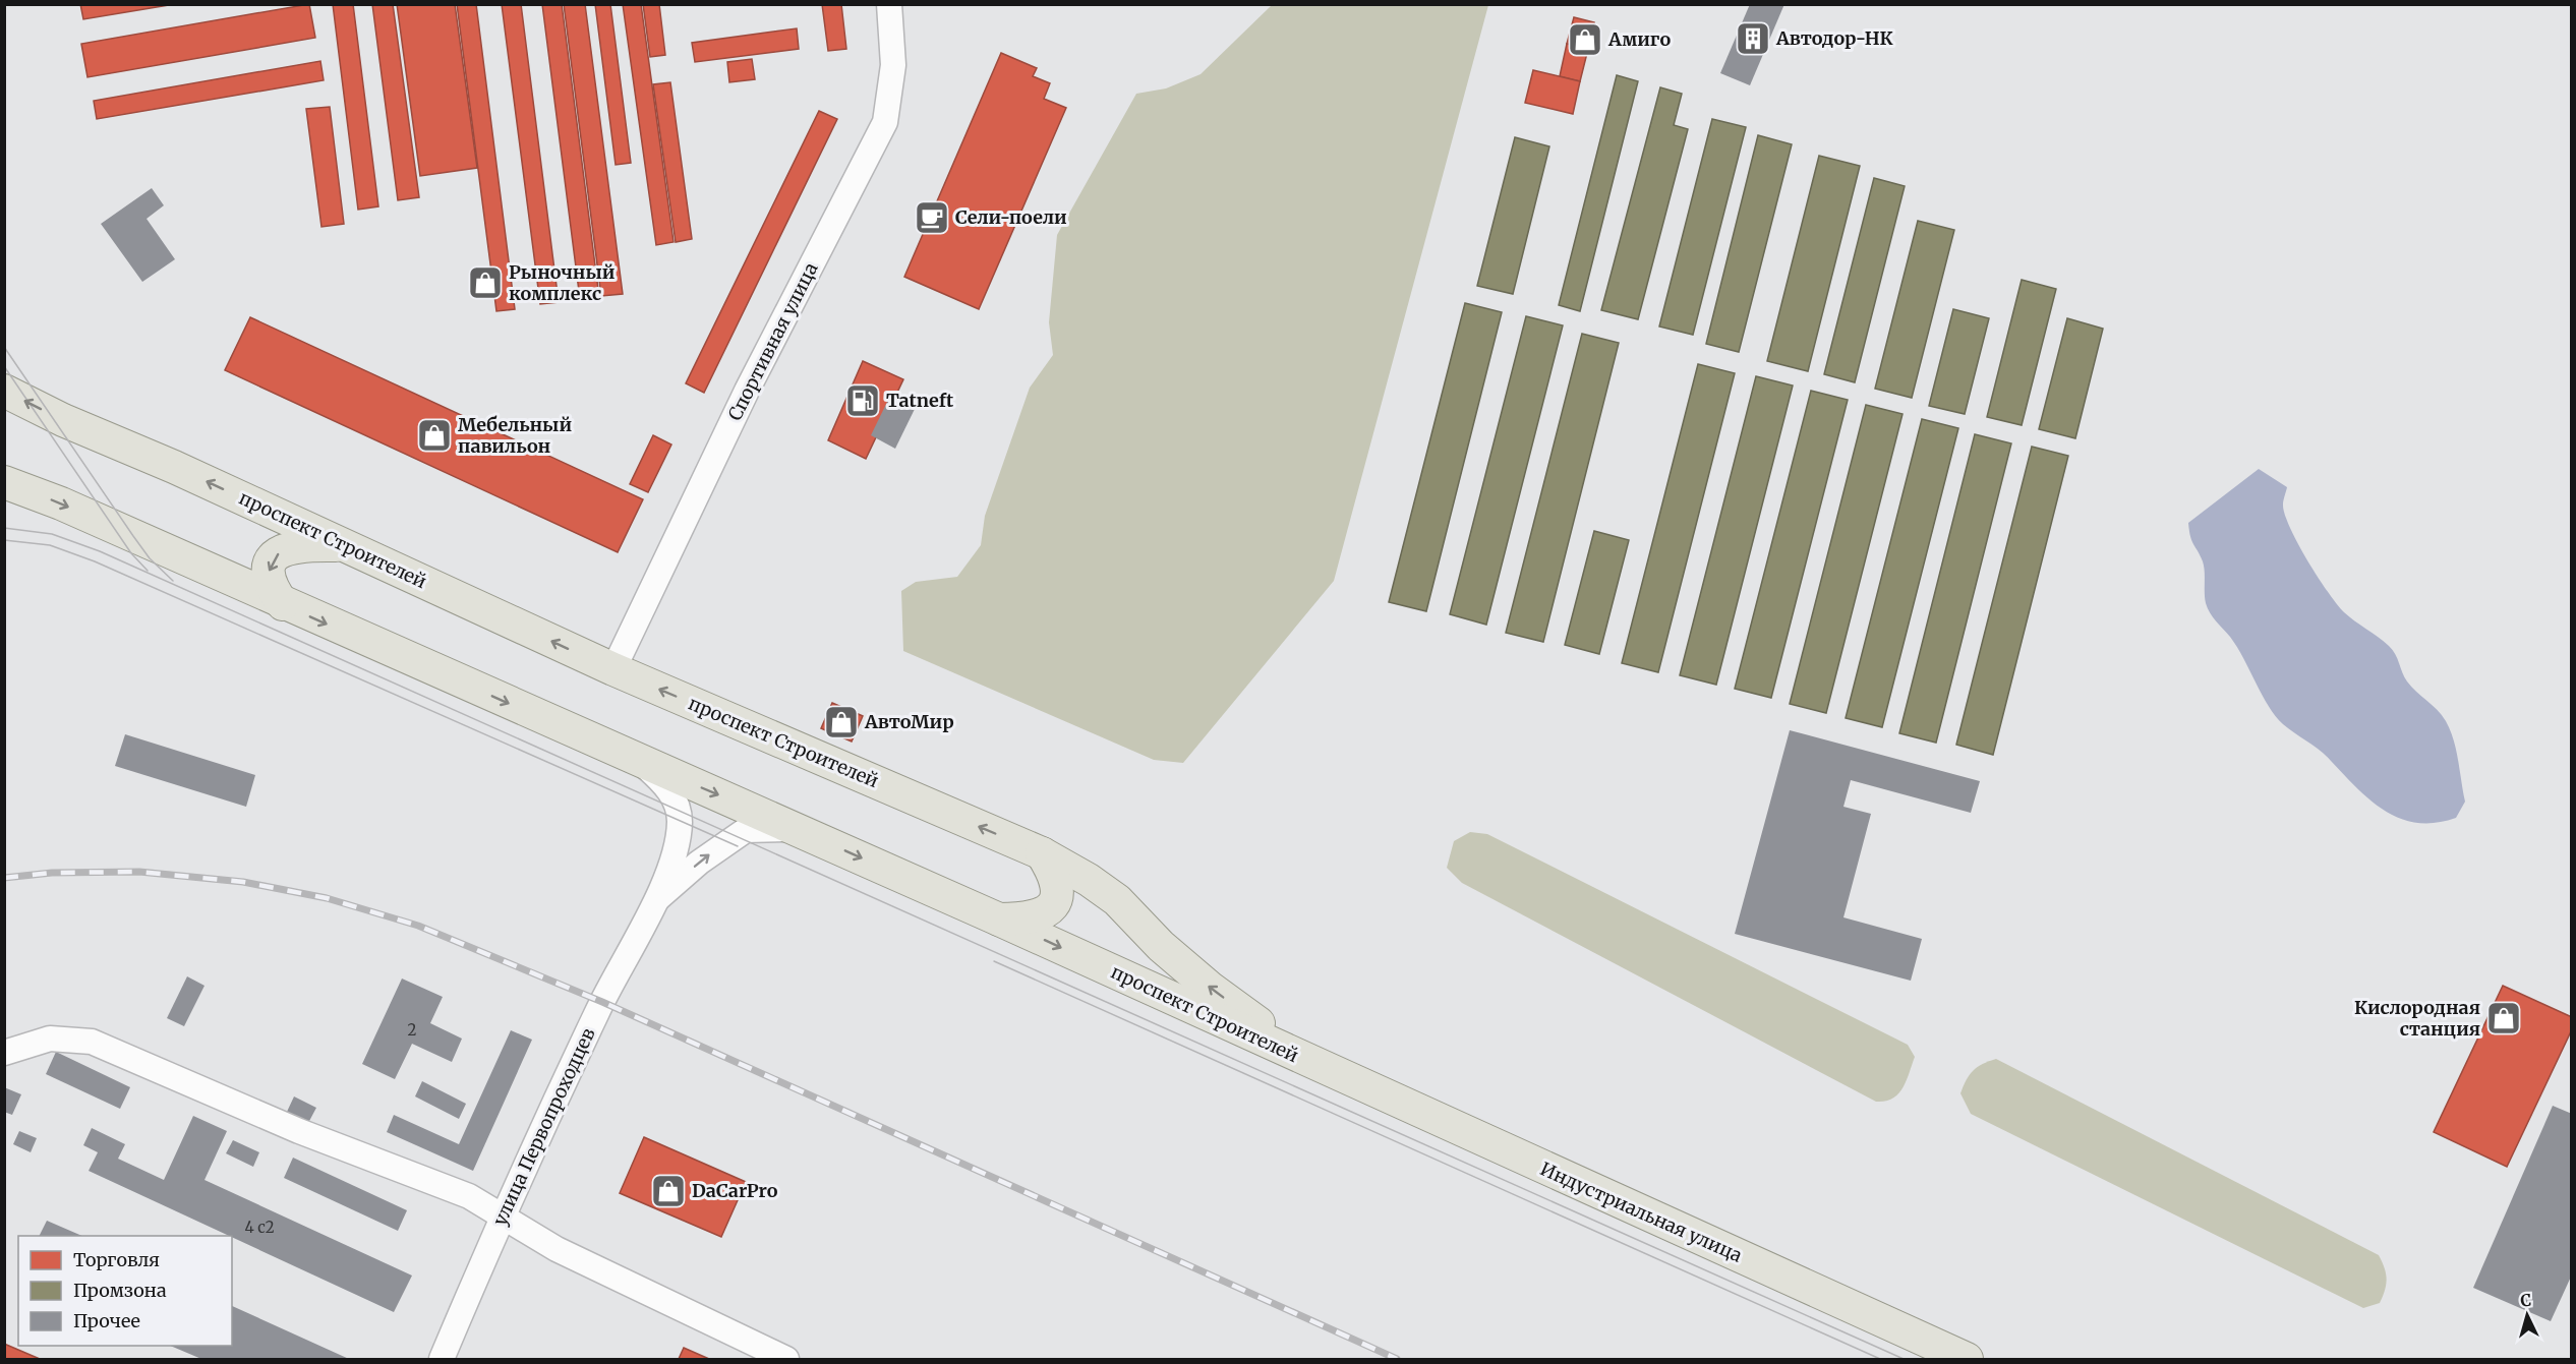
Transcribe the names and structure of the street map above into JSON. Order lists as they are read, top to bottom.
{
  "streets": {
    "main road": ["проспект Строителей", "Индустриальная улица"],
    "street": ["Спортивная улица", "улица Первопроходцев"]
  },
  "crossings": [
    ["Спортивная улица", "проспект Строителей"],
    ["проспект Строителей", "улица Первопроходцев"],
    ["проспект Строителей", "Индустриальная улица"]
  ],
  "places": {
    "building": ["Автодор-НК"],
    "shop": [
      "Амиго",
      "Рыночный комплекс",
      "Мебельный павильон",
      "АвтоМир",
      "Кислородная станция",
      "DaCarPro"
    ],
    "cafe": ["Сели-поели"],
    "fuel station": ["Tatneft"]
  },
  "house_numbers": ["2", "4 с2"],
  "legend": ["Торговля", "Промзона", "Прочее"],
  "north": "top"
}
